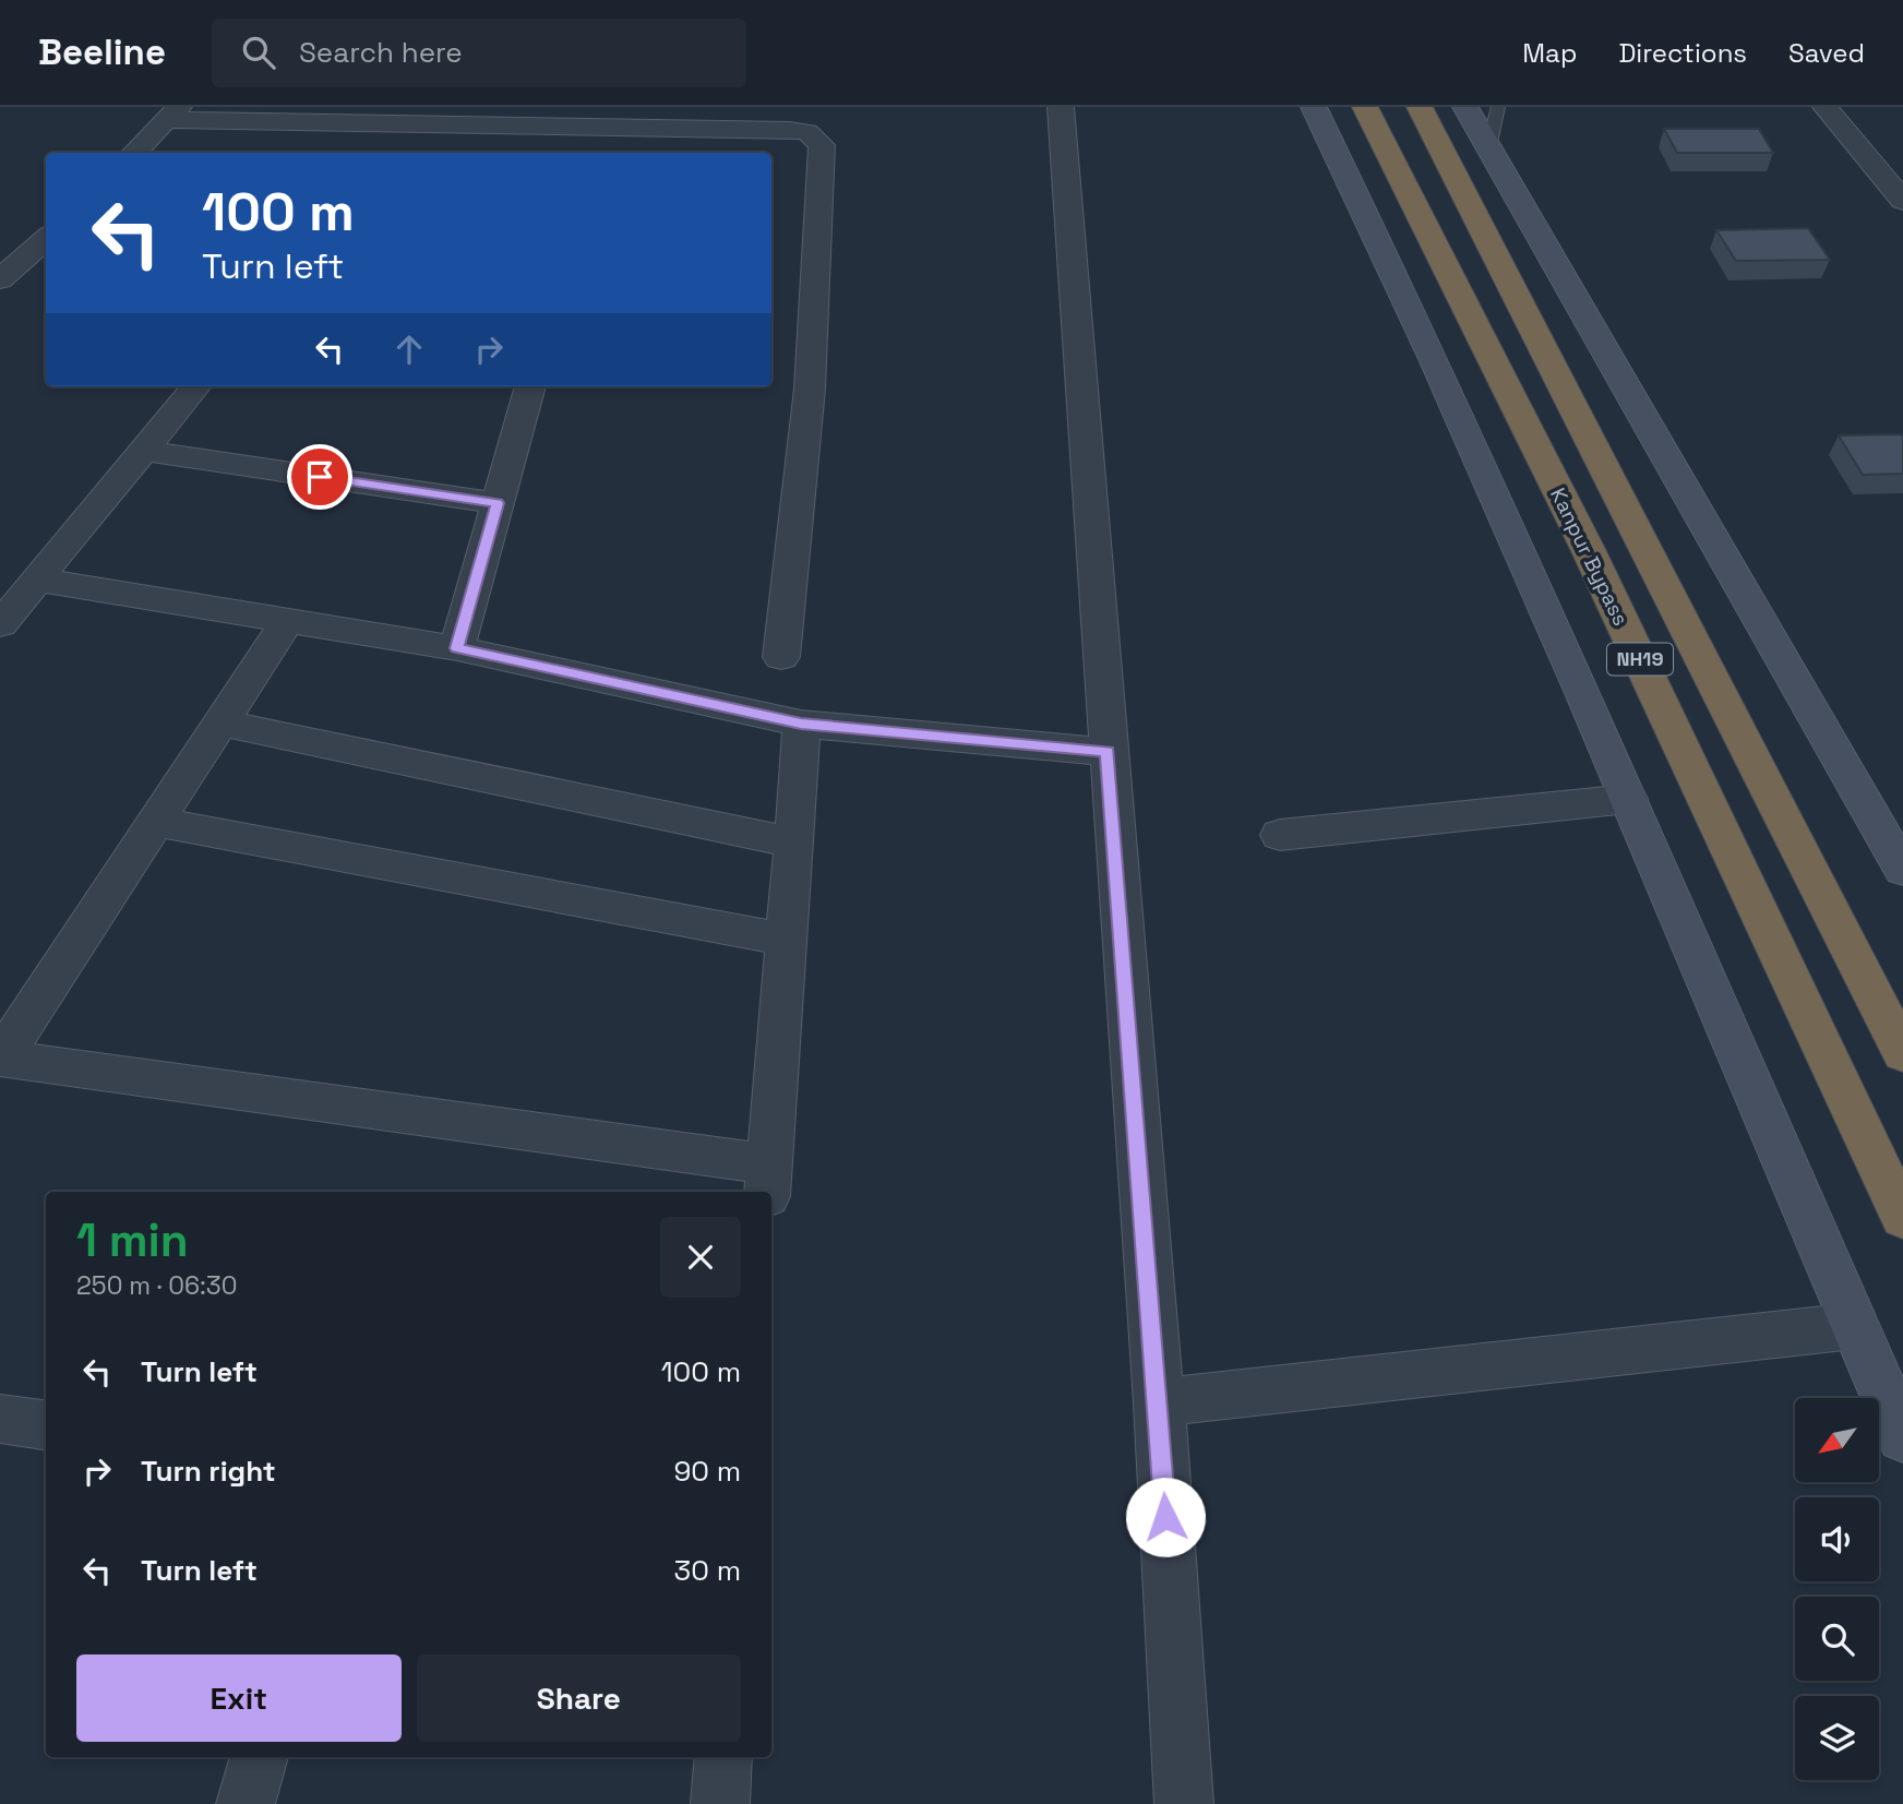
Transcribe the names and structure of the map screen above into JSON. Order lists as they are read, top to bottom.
{
  "streets": {
    "highway": ["Kanpur Bypass", "NH19"]
  },
  "north": "bottom left",
  "page": {
    "header": "Beeline",
    "search": "Search here",
    "nav": ["Map", "Directions", "Saved"],
    "turn": ["100 m", "Turn left"],
    "heading": ["1 min", "250 m · 06:30"],
    "list": [
      {
        "name": "Turn left",
        "value": "100 m"
      },
      {
        "name": "Turn right",
        "value": "90 m"
      },
      {
        "name": "Turn left",
        "value": "30 m"
      }
    ],
    "buttons": ["Exit", "Share"]
  }
}
